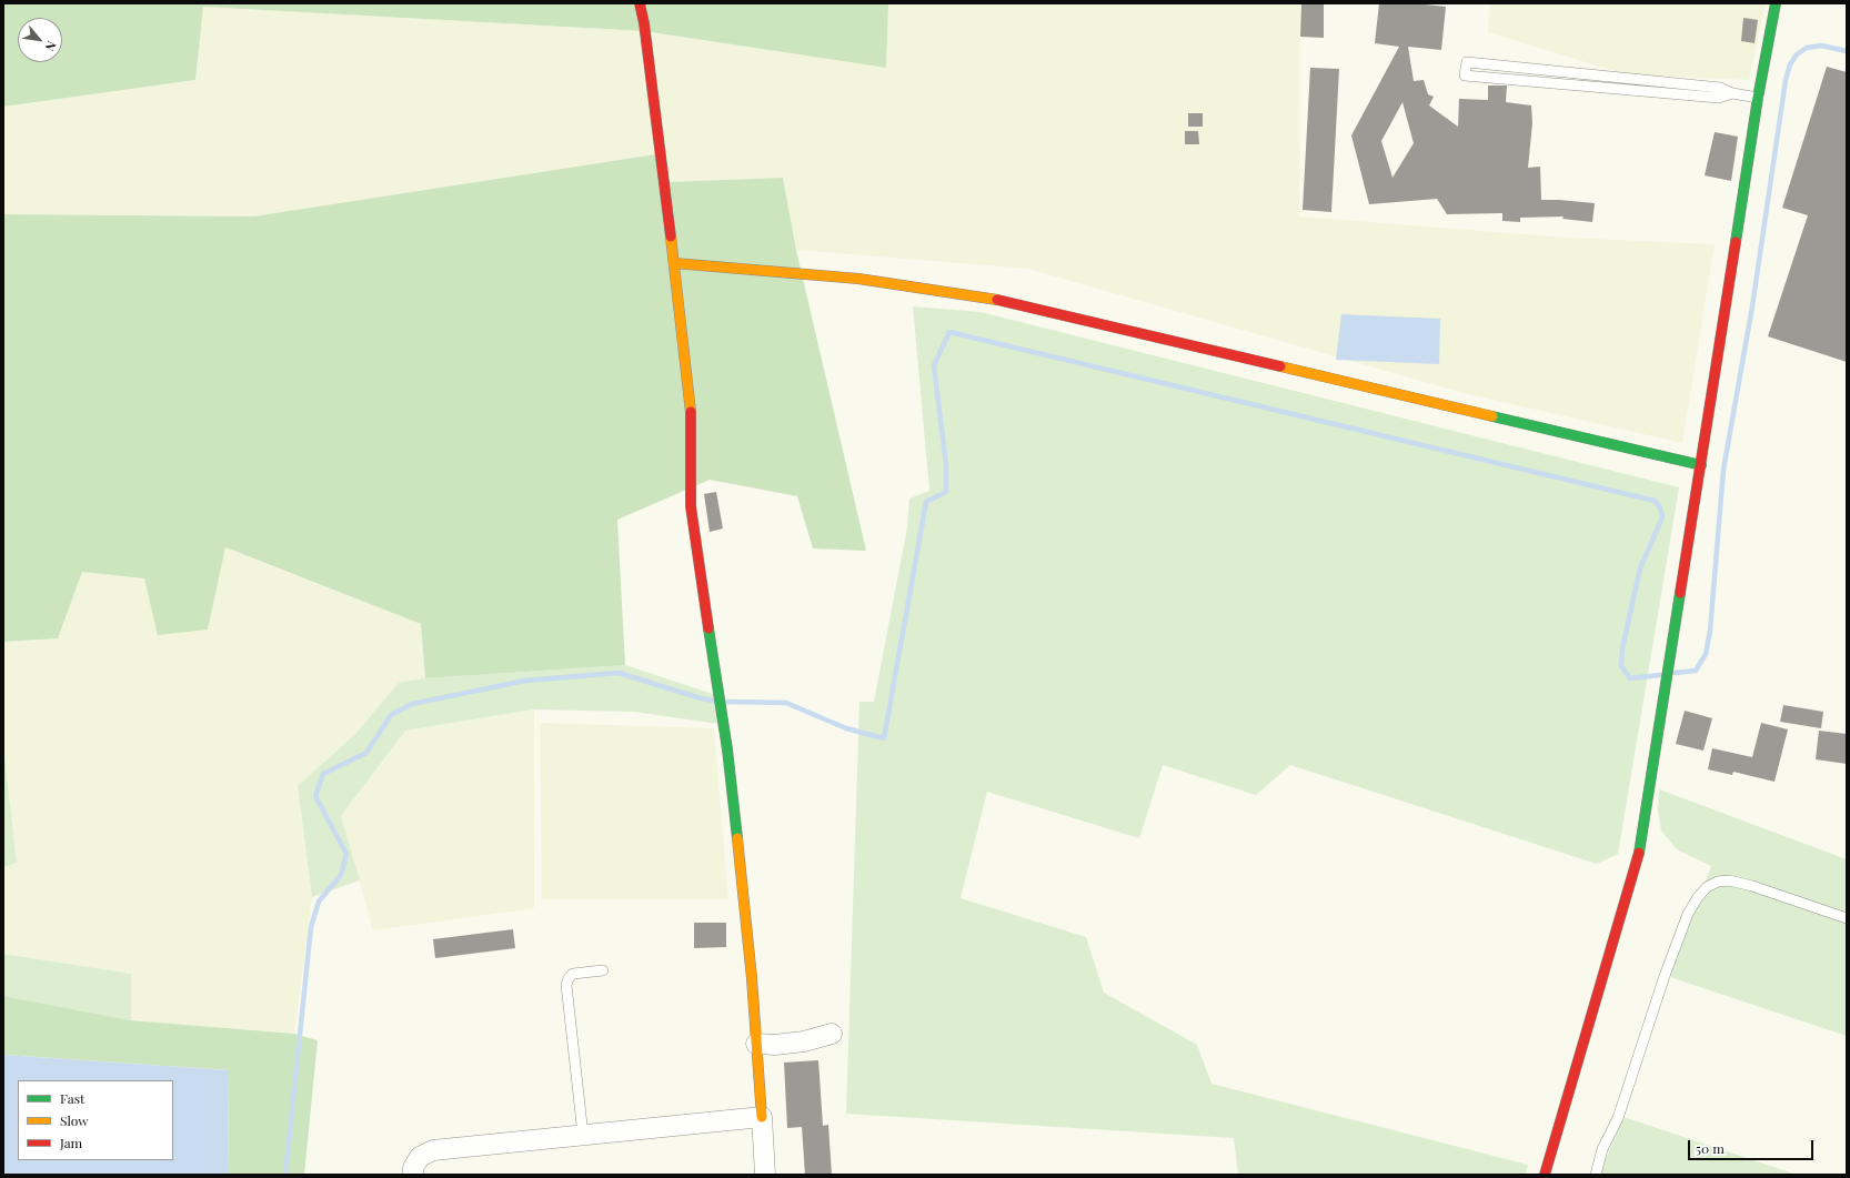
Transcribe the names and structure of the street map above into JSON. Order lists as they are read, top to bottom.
{
  "legend": ["Fast", "Slow", "Jam"],
  "scale_bar": "50 m",
  "north": "bottom right"
}
